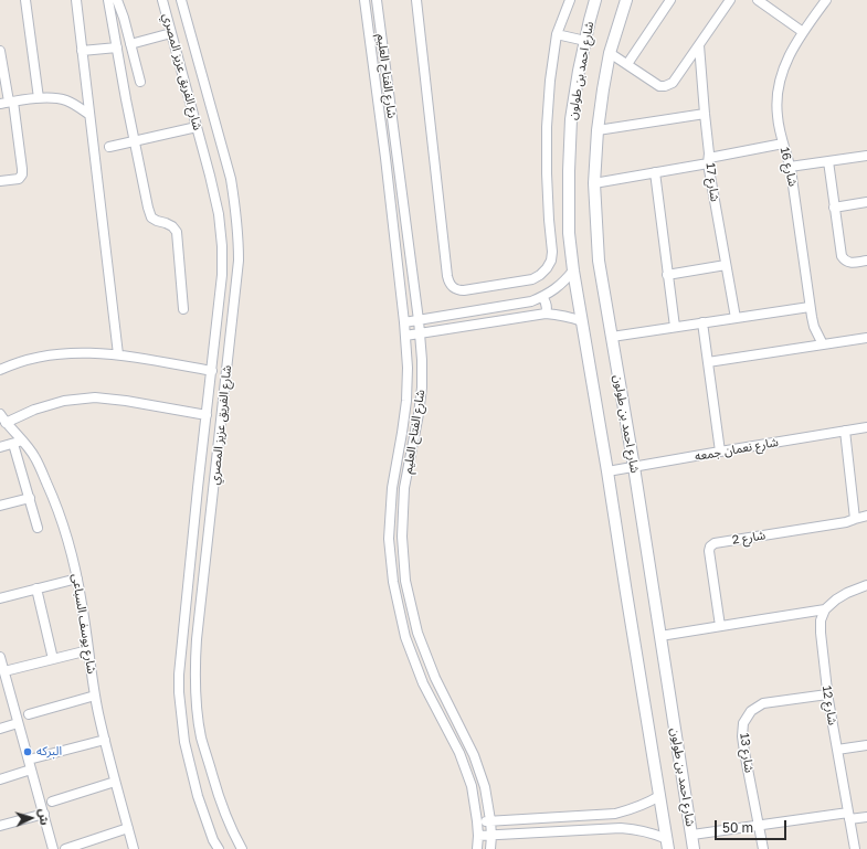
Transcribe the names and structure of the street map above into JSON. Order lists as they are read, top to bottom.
{
  "streets": {
    "street": [
      "شارع احمد بن طولون",
      "شارع الفريق عزيز المصري",
      "شارع الفتاح العليم",
      "شارع 16",
      "شارع 17",
      "شارع نعمان جمعه",
      "شارع 2",
      "شارع يوسف السباعى",
      "شارع 12",
      "شارع 13"
    ]
  },
  "crossings": [
    ["شارع احمد بن طولون", "شارع نعمان جمعه"],
    ["شارع 12", "شارع 13"]
  ],
  "places": ["البركه"],
  "scale_bar": "50 m",
  "north": "right"
}
